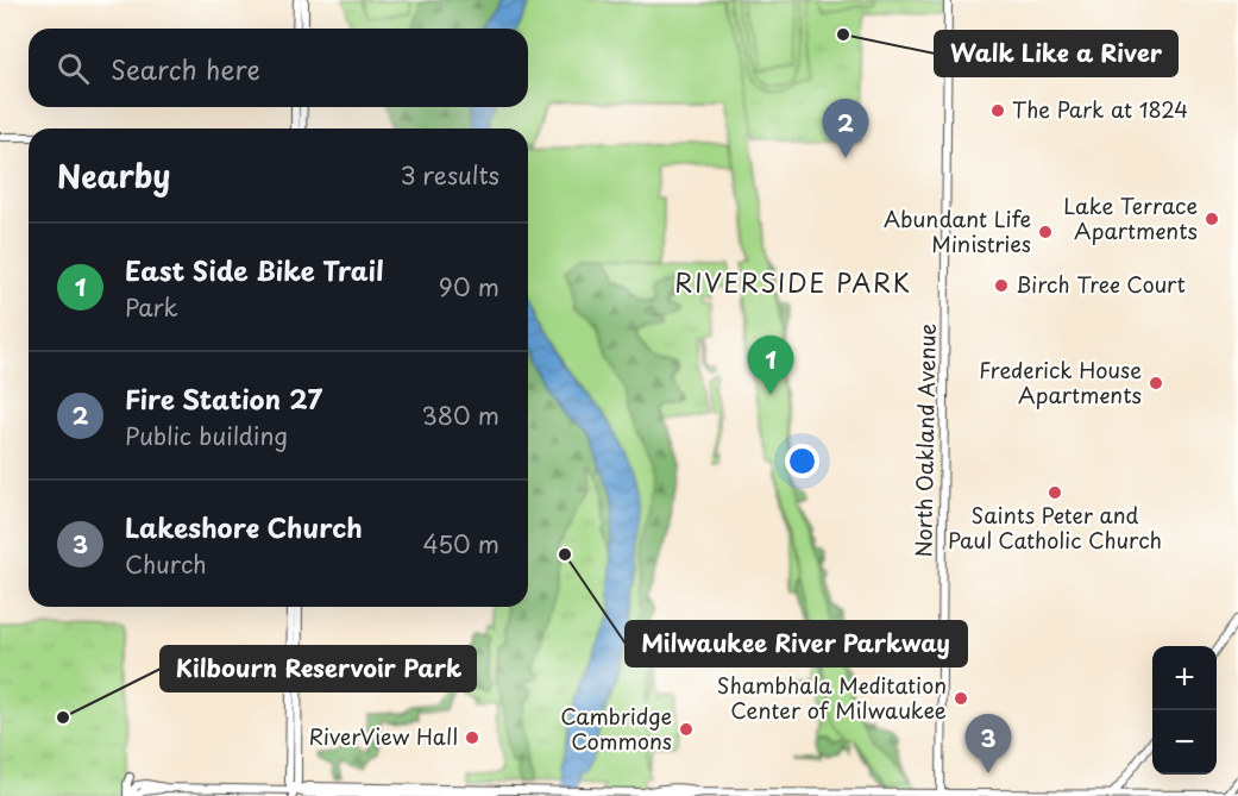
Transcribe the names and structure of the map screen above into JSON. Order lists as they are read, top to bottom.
{
  "streets": {
    "main road": ["North Oakland Avenue"]
  },
  "districts": ["RIVERSIDE PARK"],
  "places": [
    "Walk Like a River",
    "The Park at 1824",
    "Lake Terrace Apartments",
    "Abundant Life Ministries",
    "Birch Tree Court",
    "Frederick House Apartments",
    "Saints Peter and Paul Catholic Church",
    "Milwaukee River Parkway",
    "Shambhala Meditation Center of Milwaukee",
    "Kilbourn Reservoir Park",
    "Cambridge Commons",
    "RiverView Hall"
  ],
  "page": {
    "search": "Search here",
    "pins": ["2", "1", "3"],
    "heading": ["Nearby", "3 results"],
    "list": [
      {
        "mark": "1",
        "name": "East Side Bike Trail",
        "note": "Park",
        "value": "90 m"
      },
      {
        "mark": "2",
        "name": "Fire Station 27",
        "note": "Public building",
        "value": "380 m"
      },
      {
        "mark": "3",
        "name": "Lakeshore Church",
        "note": "Church",
        "value": "450 m"
      }
    ],
    "map_buttons": ["+", "−"]
  }
}
